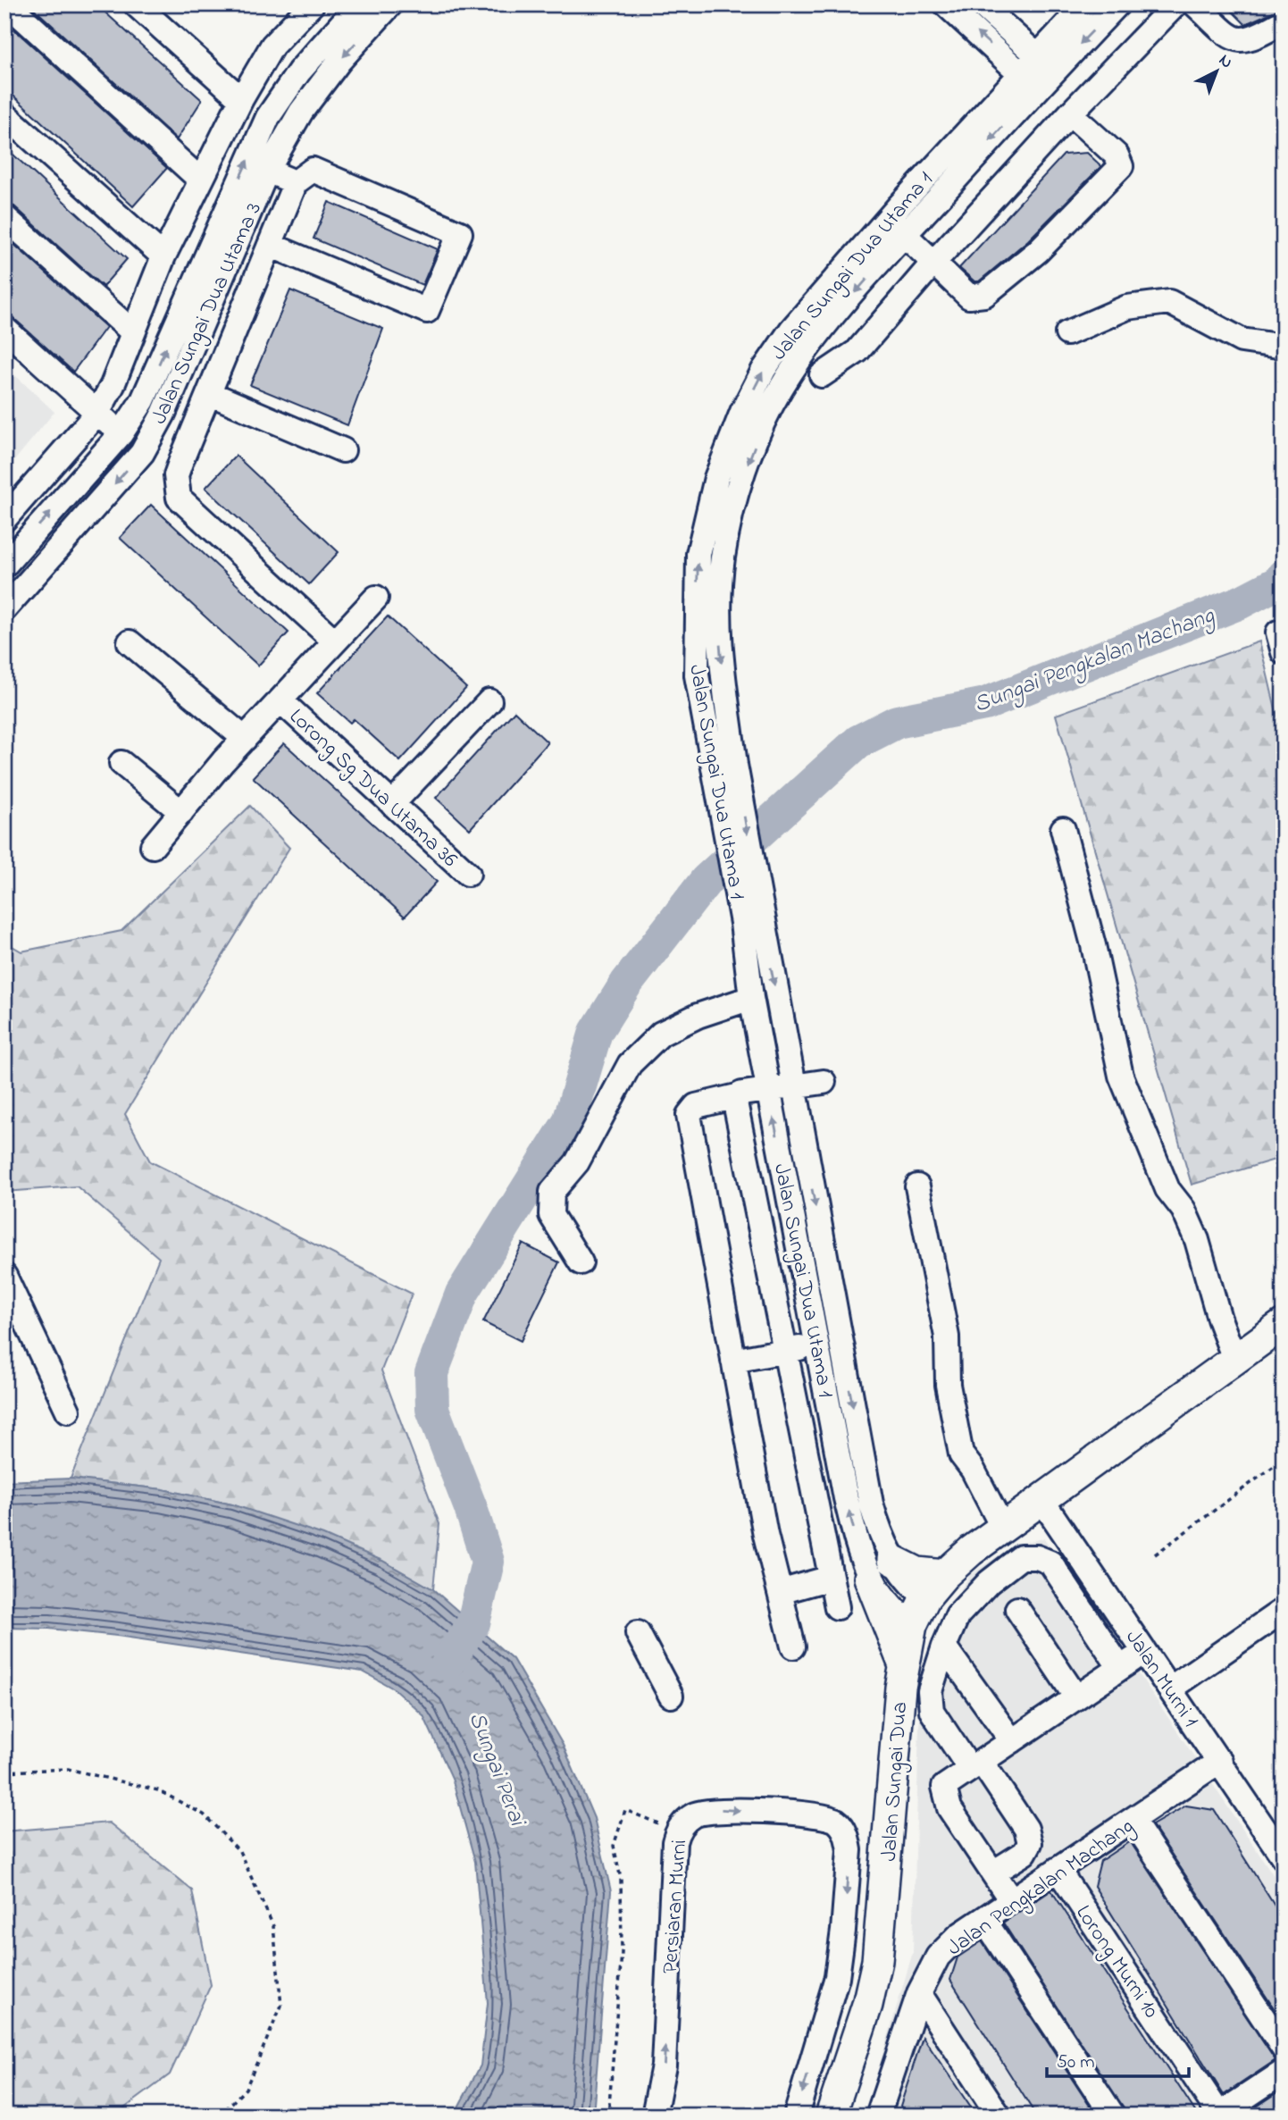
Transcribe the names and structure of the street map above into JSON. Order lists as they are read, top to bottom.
{
  "streets": {
    "main road": ["Jalan Sungai Dua"],
    "street": [
      "Jalan Sungai Dua Utama 1",
      "Jalan Sungai Dua Utama 3",
      "Lorong Sg Dua Utama 36",
      "Jalan Murni 1",
      "Jalan Pengkalan Machang",
      "Persiaran Murni",
      "Lorong Murni 10"
    ]
  },
  "crossings": [
    ["Jalan Sungai Dua Utama 1", "Jalan Sungai Dua"],
    ["Jalan Murni 1", "Jalan Sungai Dua"],
    ["Jalan Murni 1", "Jalan Pengkalan Machang"],
    ["Jalan Pengkalan Machang", "Lorong Murni 10"]
  ],
  "water": ["Sungai Pengkalan Machang", "Sungai Perai"],
  "scale_bar": "50 m",
  "north": "top right"
}
